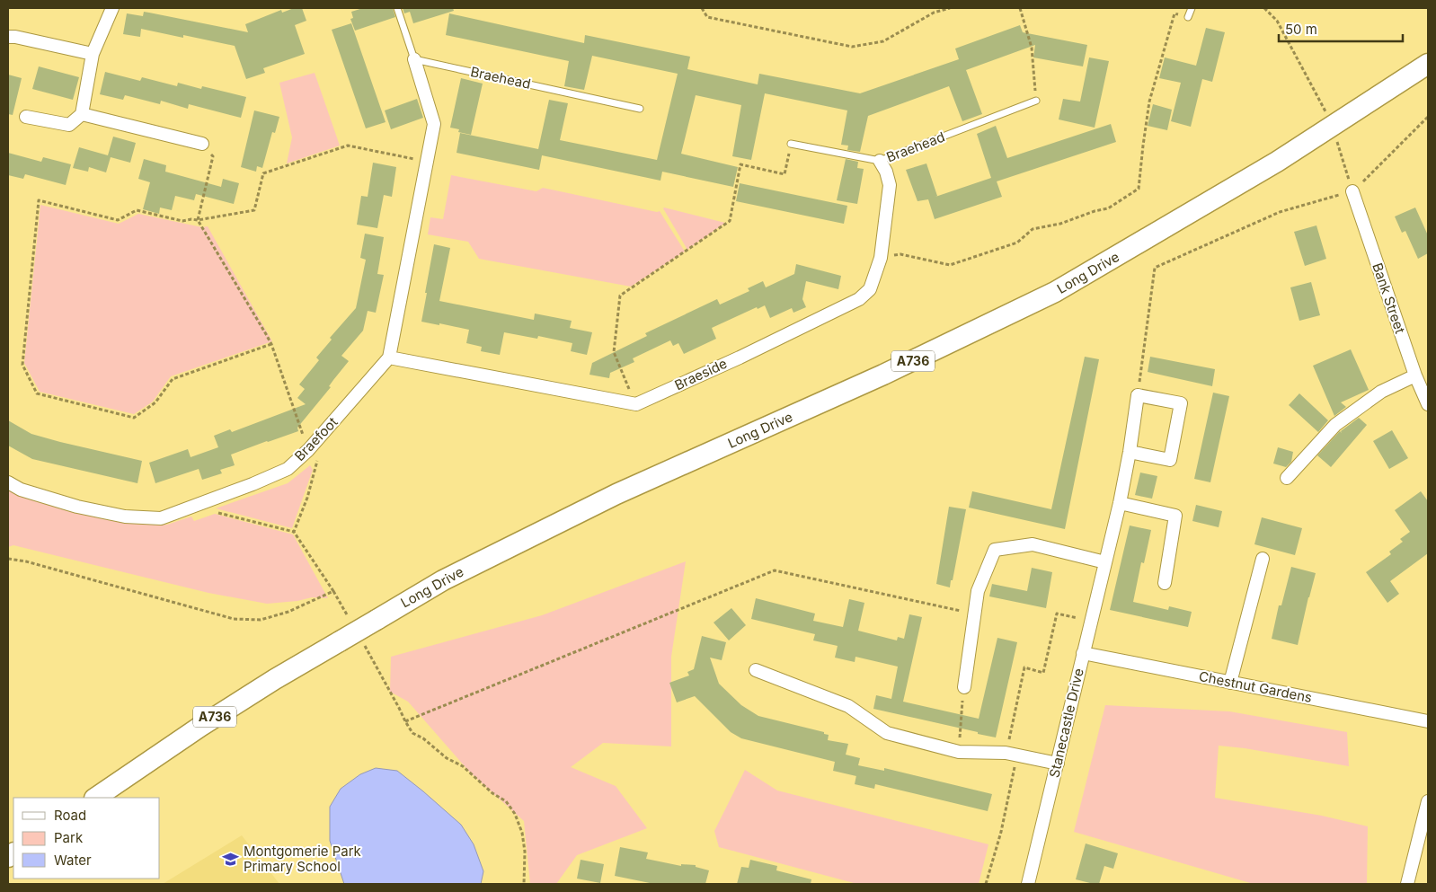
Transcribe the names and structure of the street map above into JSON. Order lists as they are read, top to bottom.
{
  "streets": {
    "main road": ["Long Drive", "A736"],
    "street": [
      "Bank Street",
      "Braeside",
      "Braefoot",
      "Chestnut Gardens",
      "Stanecastle Drive"
    ],
    "lane": ["Braehead"]
  },
  "crossings": [
    ["Braehead", "Braeside"],
    ["Chestnut Gardens", "Stanecastle Drive"]
  ],
  "places": {
    "school or university": ["Montgomerie Park Primary School"]
  },
  "legend": ["Road", "Park", "Water"],
  "scale_bar": "50 m"
}
